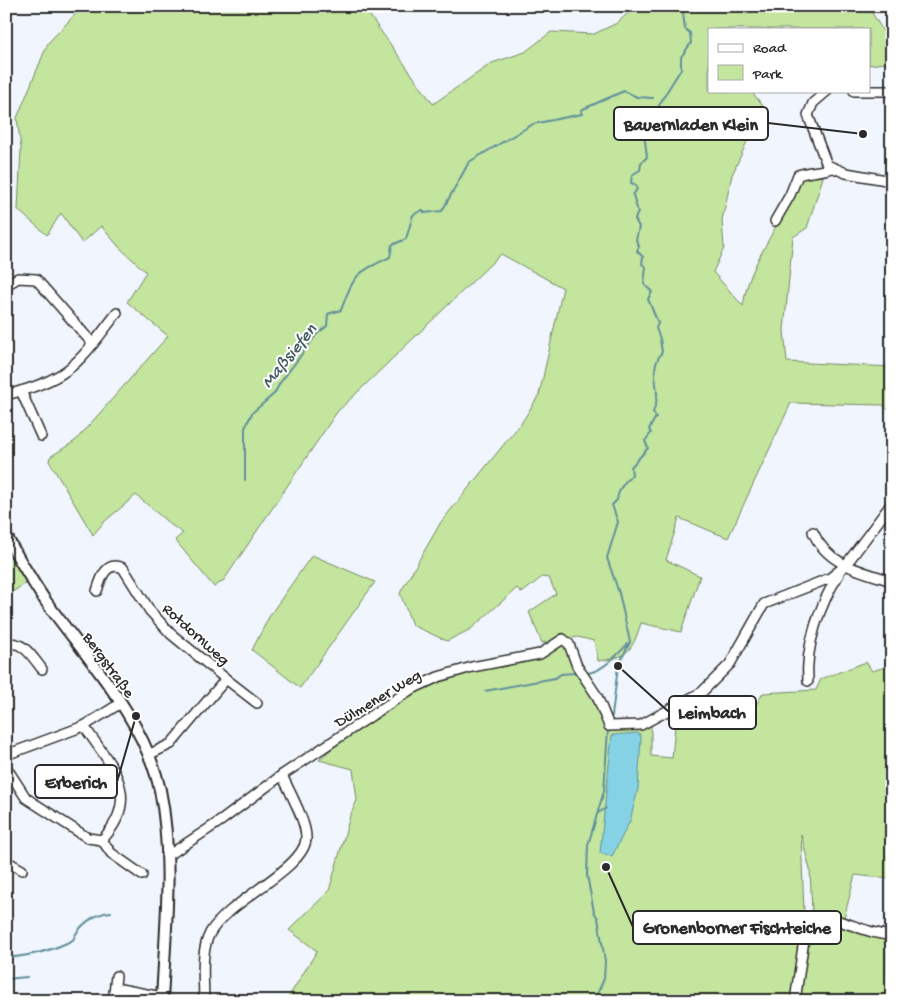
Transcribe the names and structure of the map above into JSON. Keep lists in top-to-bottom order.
{
  "streets": {
    "street": ["Rotdornweg", "Bergstraße", "Dülmener Weg"]
  },
  "crossings": [
    ["Bergstraße", "Dülmener Weg"]
  ],
  "water": ["Maßsiefen"],
  "places": [
    "Bauernladen Klein",
    "Leimbach",
    "Erberich",
    "Gronenborner Fischteiche"
  ],
  "legend": ["Road", "Park"]
}
